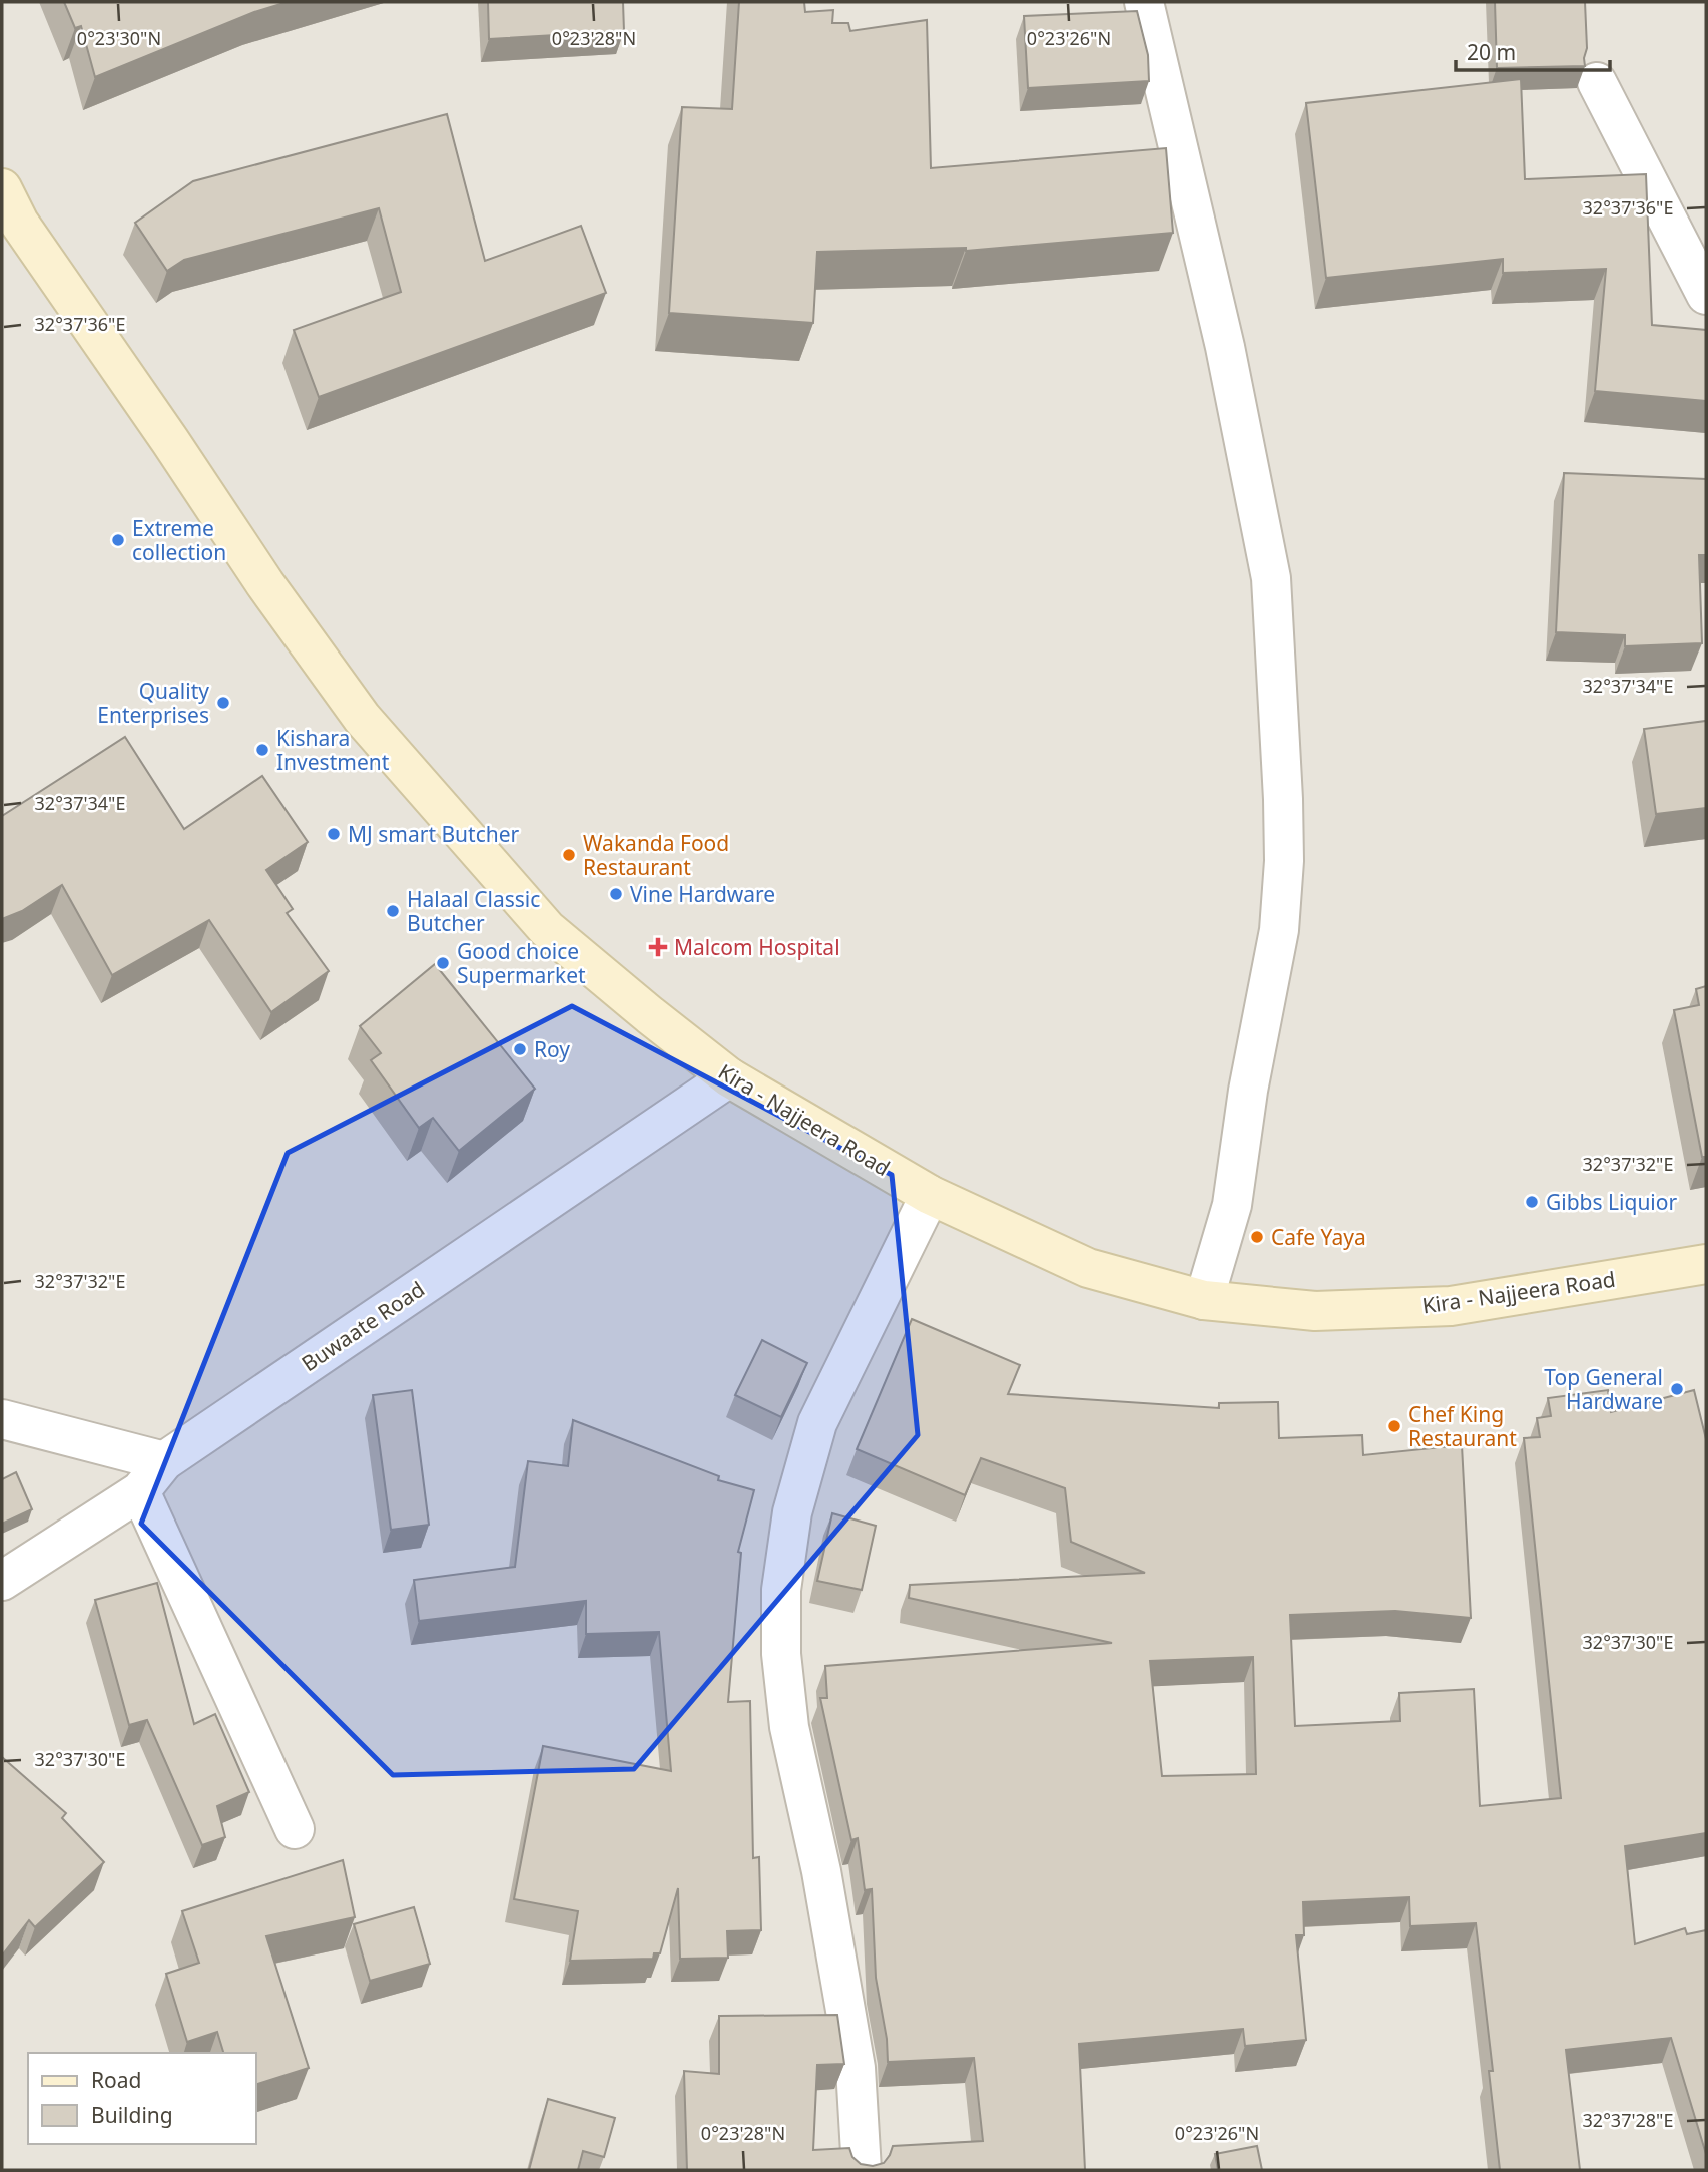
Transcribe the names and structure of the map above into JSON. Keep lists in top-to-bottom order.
{
  "streets": {
    "main road": ["Kira - Najjeera Road"],
    "street": ["Buwaate Road"]
  },
  "crossings": [
    ["Kira - Najjeera Road", "Buwaate Road"]
  ],
  "places": {
    "other": [
      "Extreme collection",
      "Quality Enterprises",
      "Kishara Investment",
      "MJ smart Butcher",
      "Wakanda Food Restaurant",
      "Vine Hardware",
      "Halaal Classic Butcher",
      "Good choice Supermarket",
      "Roy",
      "Gibbs Liquior",
      "Cafe Yaya",
      "Top General Hardware",
      "Chef King Restaurant"
    ],
    "health": ["Malcom Hospital"]
  },
  "legend": ["Road", "Building"],
  "scale_bar": "20 m",
  "coordinates": [
    "0°23'30\"N",
    "0°23'28\"N",
    "0°23'26\"N",
    "32°37'36\"E",
    "32°37'34\"E",
    "32°37'32\"E",
    "32°37'30\"E",
    "32°37'28\"E"
  ]
}
